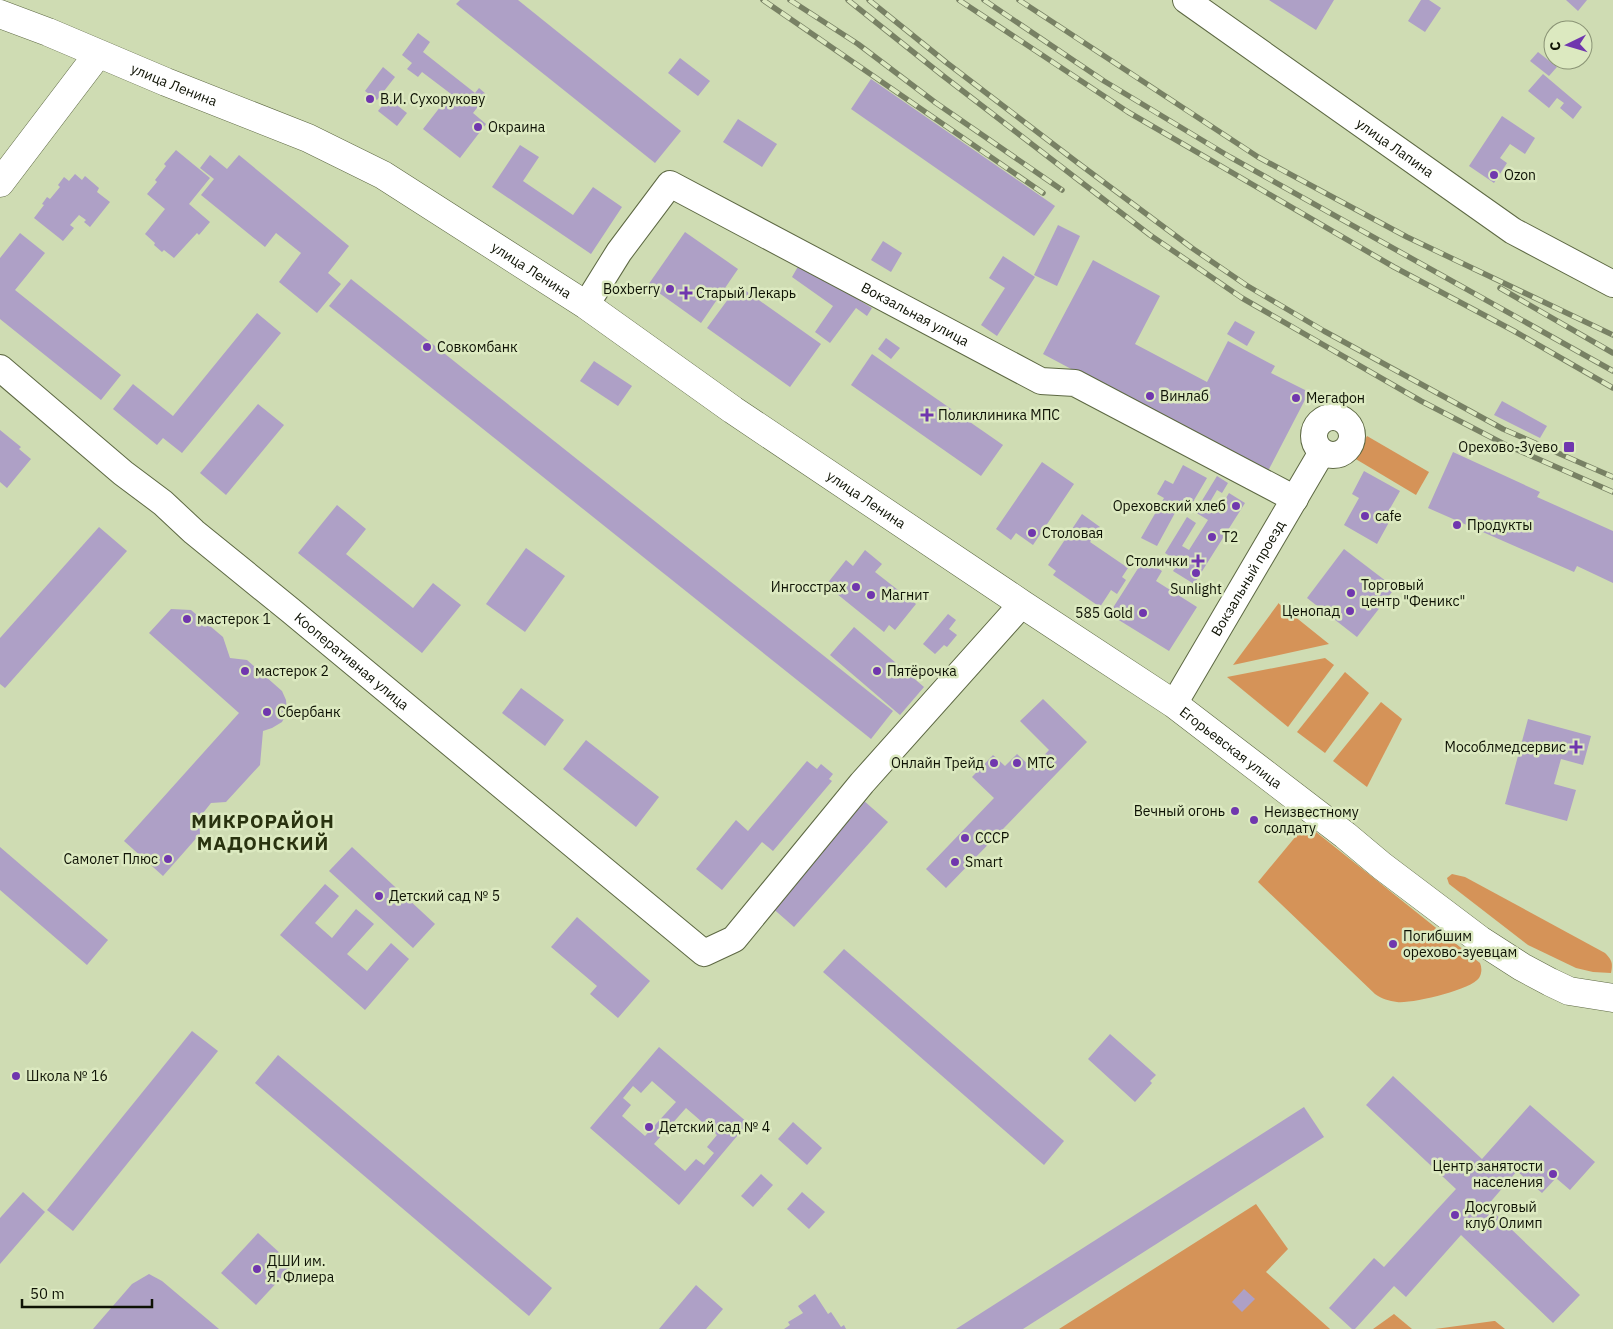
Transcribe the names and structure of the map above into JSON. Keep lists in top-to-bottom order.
{
  "streets": {
    "main road": ["улица Ленина", "Егорьевская улица"],
    "street": [
      "улица Лапина",
      "Вокзальная улица",
      "Вокзальный проезд",
      "Кооперативная улица"
    ]
  },
  "crossings": [
    ["улица Ленина", "Вокзальная улица"],
    ["улица Ленина", "Кооперативная улица"],
    ["улица Ленина", "Егорьевская улица"],
    ["Вокзальная улица", "Вокзальный проезд"],
    ["Вокзальный проезд", "Егорьевская улица"],
    ["Кооперативная улица", "Егорьевская улица"]
  ],
  "districts": ["МИКРОРАЙОН МАДОНСКИЙ"],
  "places": {
    "other": [
      "В.И. Сухорукову",
      "Окраина",
      "Ozon",
      "Boxberry",
      "Совкомбанк",
      "Винлаб",
      "Мегафон",
      "Ореховский хлеб",
      "cafe",
      "Продукты",
      "Столовая",
      "T2",
      "Sunlight",
      "Ингосстрах",
      "Торговый центр \"Феникс\"",
      "Магнит",
      "Ценопад",
      "585 Gold",
      "мастерок 1",
      "мастерок 2",
      "Пятёрочка",
      "Сбербанк",
      "Онлайн Трейд",
      "МТС",
      "Вечный огонь",
      "Неизвестному солдату",
      "СССР",
      "Самолет Плюс",
      "Smart",
      "Детский сад № 5",
      "Погибшим орехово-зуевцам",
      "Школа № 16",
      "Детский сад № 4",
      "Центр занятости населения",
      "Досуговый клуб Олимп",
      "ДШИ им. Я. Флиера"
    ],
    "health": [
      "Старый Лекарь",
      "Поликлиника МПС",
      "Столички",
      "Мособлмедсервис"
    ],
    "transit": ["Орехово-Зуево"]
  },
  "scale_bar": "50 m",
  "north": "left"
}
